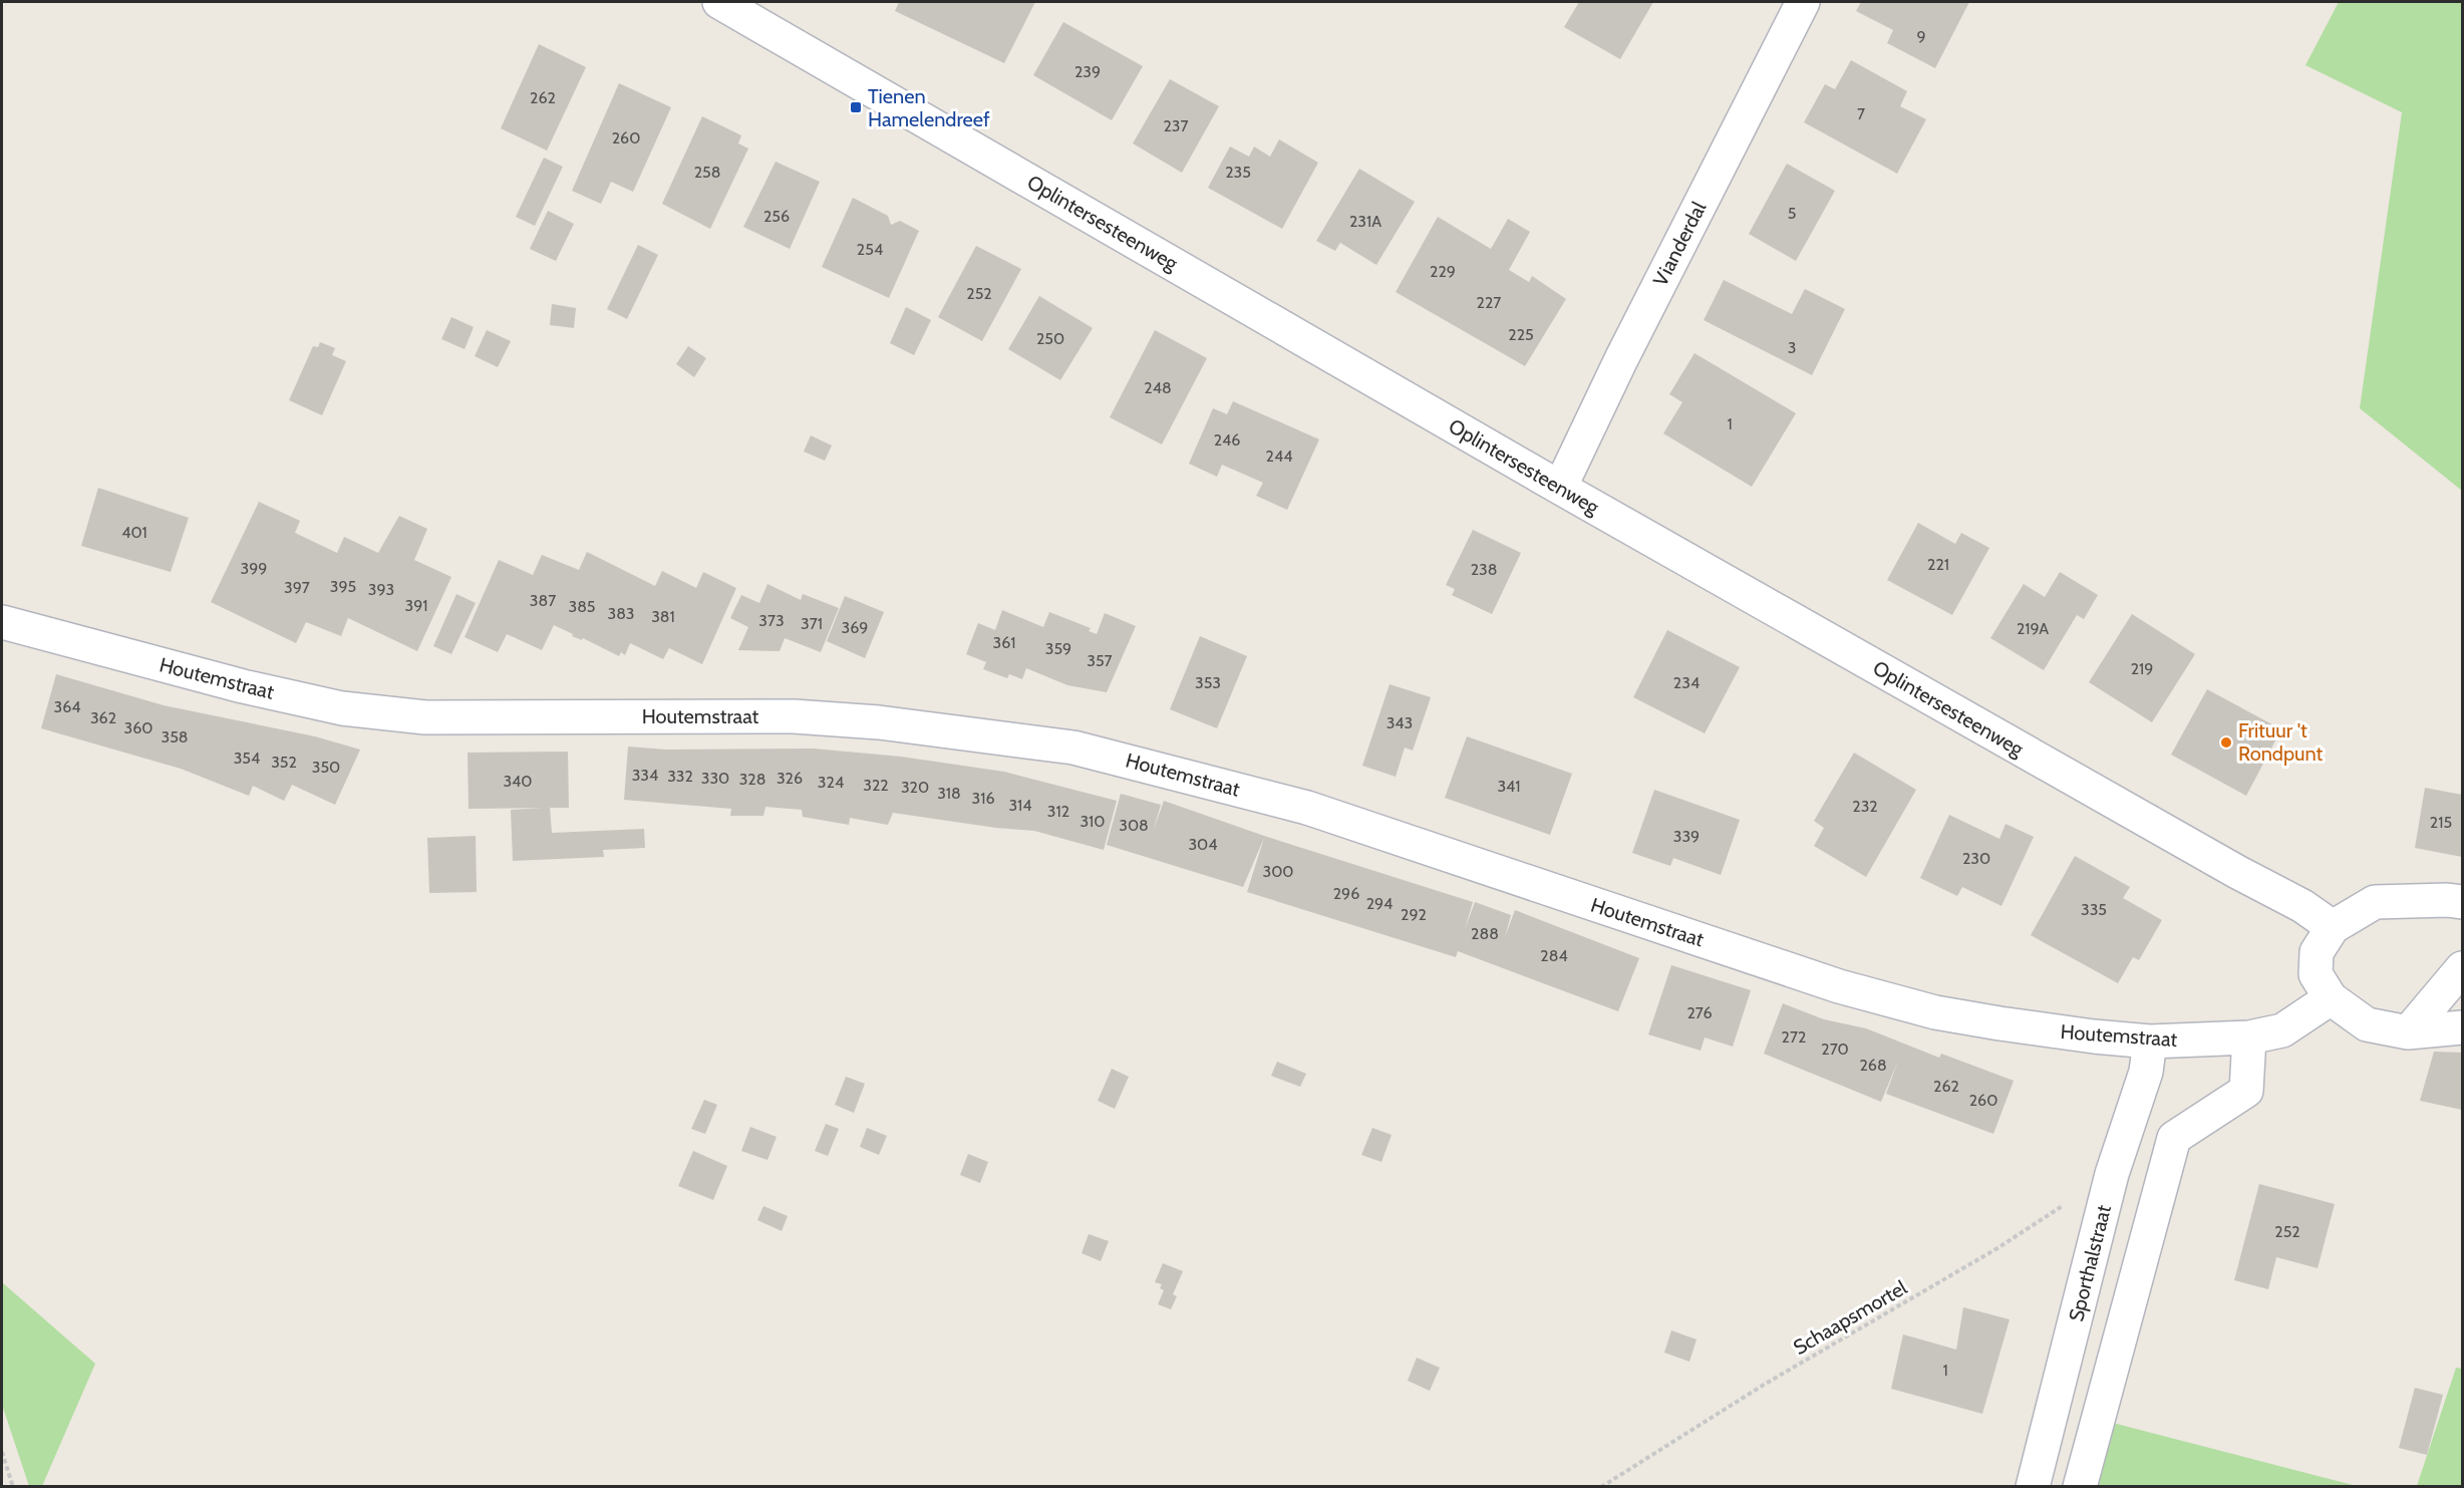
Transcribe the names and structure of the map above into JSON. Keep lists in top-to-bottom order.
{
  "streets": {
    "street": [
      "Oplintersesteenweg",
      "Vianderdal",
      "Houtemstraat",
      "Sporthalstraat"
    ],
    "path": ["Schaapsmortel"]
  },
  "crossings": [
    ["Oplintersesteenweg", "Vianderdal"],
    ["Houtemstraat", "Sporthalstraat"],
    ["Sporthalstraat", "Schaapsmortel"]
  ],
  "places": {
    "transit": ["Tienen Hamelendreef"],
    "other": ["Frituur 't Rondpunt"]
  },
  "house_numbers": [
    "9",
    "239",
    "262",
    "7",
    "237",
    "260",
    "258",
    "235",
    "5",
    "256",
    "231A",
    "254",
    "229",
    "252",
    "227",
    "225",
    "250",
    "3",
    "248",
    "1",
    "246",
    "244",
    "401",
    "221",
    "399",
    "238",
    "395",
    "397",
    "393",
    "387",
    "391",
    "385",
    "383",
    "381",
    "373",
    "371",
    "369",
    "219A",
    "361",
    "359",
    "357",
    "219",
    "353",
    "234",
    "364",
    "362",
    "343",
    "360",
    "358",
    "354",
    "352",
    "350",
    "334",
    "332",
    "330",
    "326",
    "328",
    "340",
    "324",
    "322",
    "341",
    "320",
    "318",
    "316",
    "314",
    "232",
    "312",
    "310",
    "215",
    "308",
    "339",
    "304",
    "230",
    "300",
    "296",
    "294",
    "335",
    "292",
    "288",
    "284",
    "276",
    "272",
    "270",
    "268",
    "262",
    "260",
    "252",
    "1"
  ]
}
